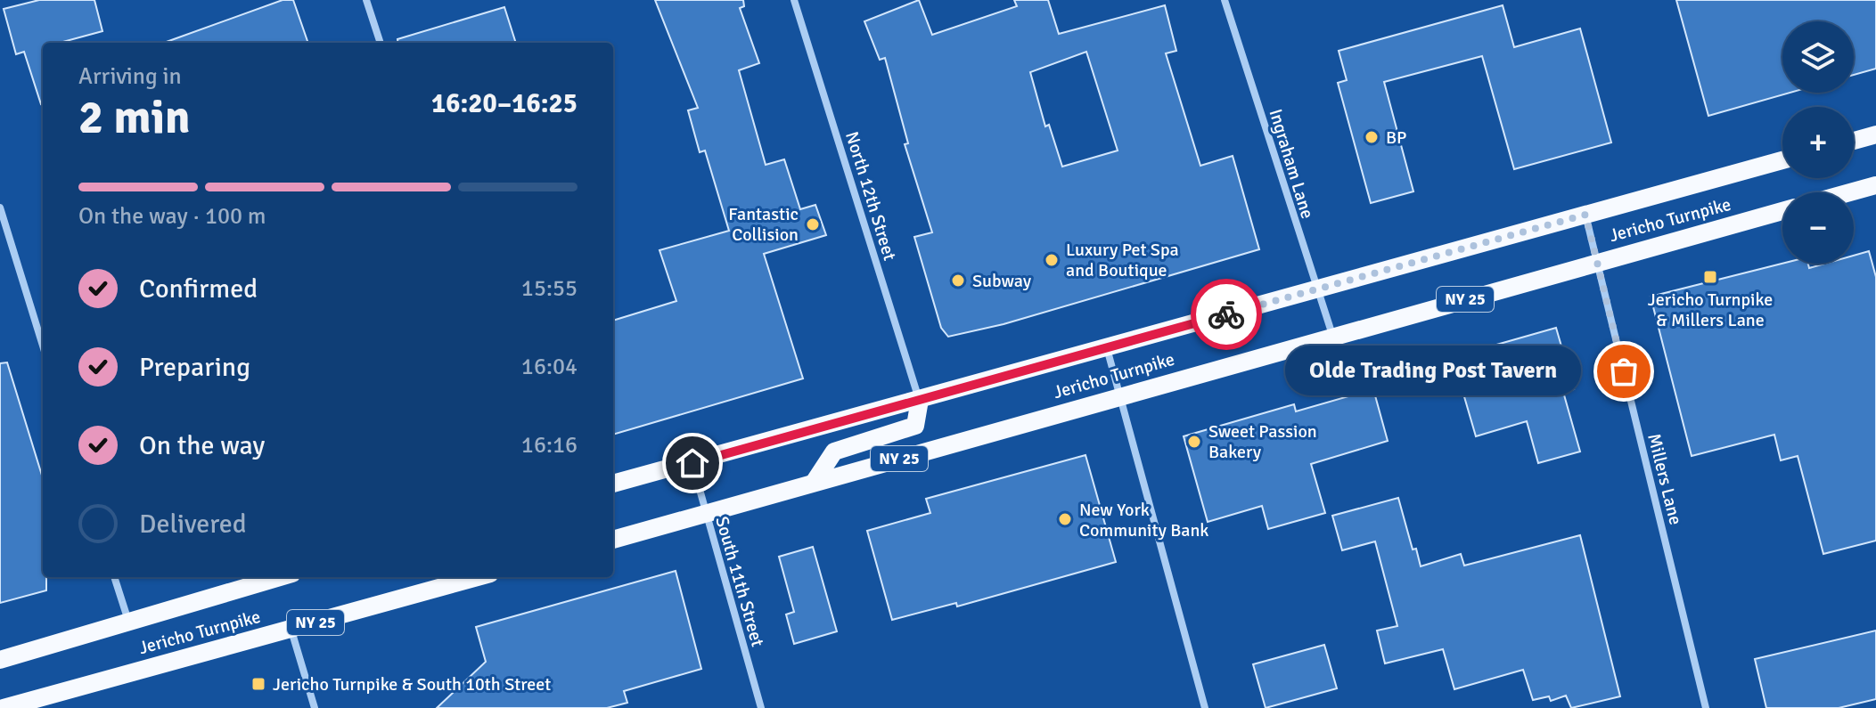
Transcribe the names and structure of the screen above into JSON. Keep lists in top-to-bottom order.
{
  "streets": {
    "main road": ["Jericho Turnpike", "NY 25"],
    "street": [
      "Ingraham Lane",
      "North 12th Street",
      "Millers Lane",
      "South 11th Street"
    ]
  },
  "crossings": [
    ["Ingraham Lane", "Jericho Turnpike"],
    ["North 12th Street", "Jericho Turnpike"],
    ["Jericho Turnpike", "Millers Lane"],
    ["Jericho Turnpike", "South 11th Street"]
  ],
  "places": {
    "other": [
      "BP",
      "Fantastic Collision",
      "Luxury Pet Spa and Boutique",
      "Subway",
      "Olde Trading Post Tavern",
      "Sweet Passion Bakery",
      "New York Community Bank"
    ],
    "transit": ["Jericho Turnpike & Millers Lane", "Jericho Turnpike & South 10th Street"]
  },
  "page": {
    "map_buttons": ["+", "−"],
    "heading": ["2 min", "Arriving in", "16:20–16:25"],
    "bar": "On the way · 100 m",
    "list": [
      ["Confirmed", "15:55"],
      ["Preparing", "16:04"],
      ["On the way", "16:16"],
      "Delivered"
    ],
    "bubble": "Olde Trading Post Tavern"
  }
}
